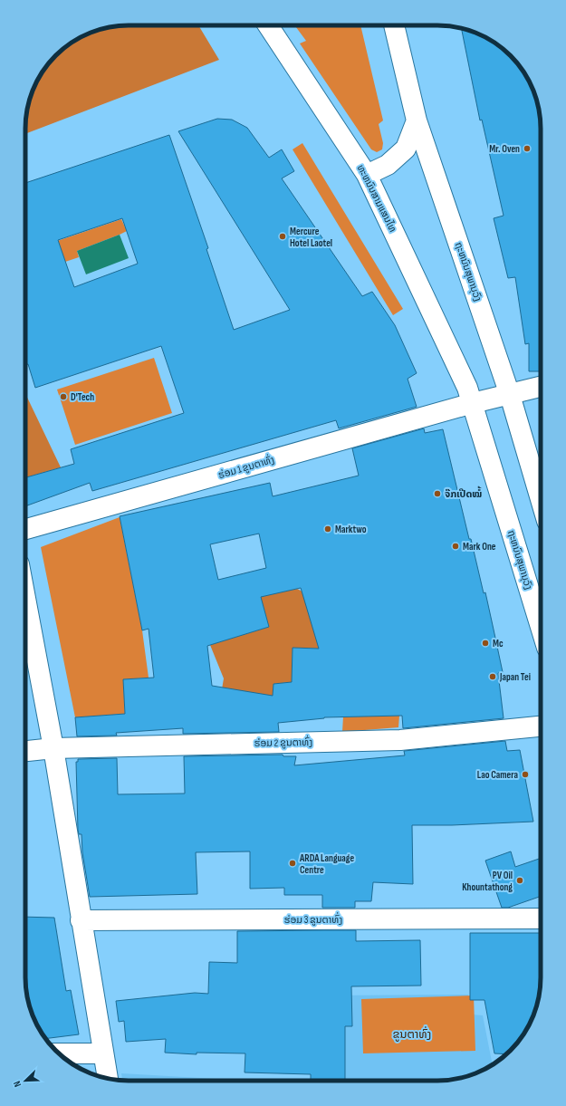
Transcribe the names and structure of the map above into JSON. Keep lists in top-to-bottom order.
{
  "streets": {
    "main road": [
      "ທະຫນົນສາມແສນໄທ",
      "ຖະຫນົນສຸພານຸວົງ",
      "ຮ່ອມ 1 ຂູນຕາທົ່ງ",
      "ຮ່ອມ 2 ຂູນຕາທົ່ງ",
      "ຮ່ອມ 3 ຂູນຕາທົ່ງ"
    ]
  },
  "crossings": [
    ["ທະຫນົນສາມແສນໄທ", "ຖະຫນົນສຸພານຸວົງ"],
    ["ທະຫນົນສາມແສນໄທ", "ຮ່ອມ 1 ຂູນຕາທົ່ງ"],
    ["ຖະຫນົນສຸພານຸວົງ", "ຮ່ອມ 1 ຂູນຕາທົ່ງ"]
  ],
  "districts": ["ຂູນຕາທົ່ງ"],
  "places": [
    "Mr. Oven",
    "Mercure Hotel Laotel",
    "D'Tech",
    "ຈ໊ກເປີດໝ້ໍ",
    "Marktwo",
    "Mark One",
    "Mc",
    "Japan Tei",
    "Lao Camera",
    "ARDA Language Centre",
    "PV Oil Khountathong"
  ],
  "north": "bottom left"
}
